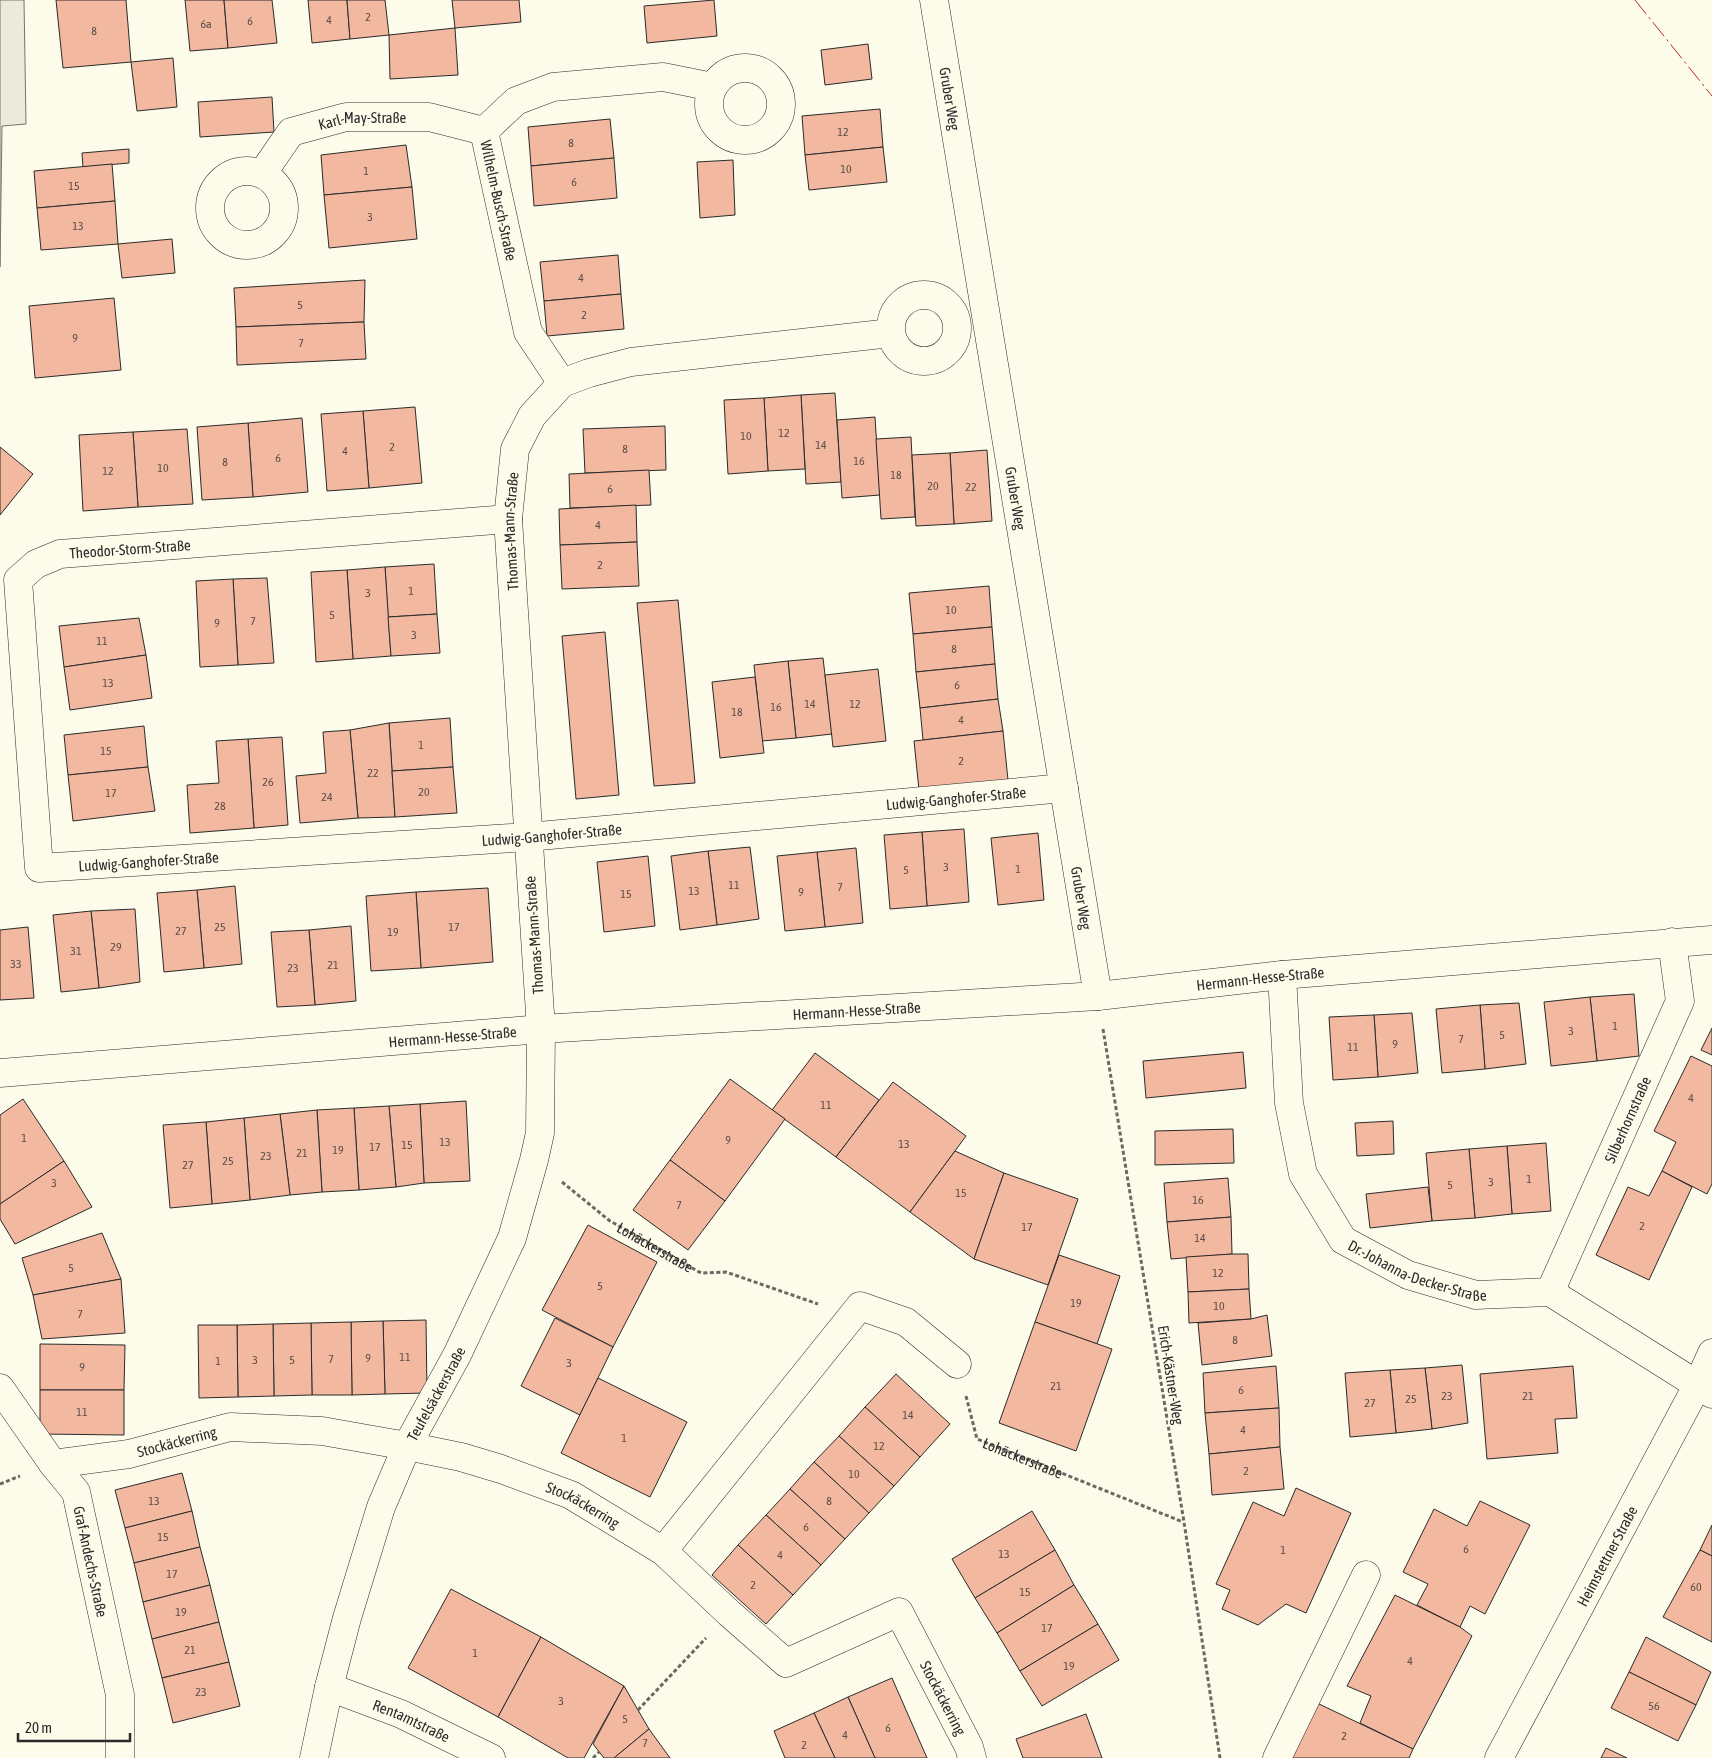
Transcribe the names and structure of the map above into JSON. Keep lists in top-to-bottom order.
{
  "streets": {
    "street": [
      "Gruber Weg",
      "Karl-May-Straße",
      "Wilhelm-Busch-Straße",
      "Thomas-Mann-Straße",
      "Theodor-Storm-Straße",
      "Ludwig-Ganghofer-Straße",
      "Hermann-Hesse-Straße",
      "Silberhornstraße",
      "Dr.-Johanna-Decker-Straße",
      "Teufelsäckerstraße",
      "Stockäckerring",
      "Heimstettner Straße",
      "Graf-Andechs-Straße",
      "Rentamtstraße"
    ],
    "path": ["Lohäckerstraße", "Erich-Kästner-Weg"]
  },
  "crossings": [
    ["Gruber Weg", "Ludwig-Ganghofer-Straße"],
    ["Gruber Weg", "Hermann-Hesse-Straße"],
    ["Gruber Weg", "Erich-Kästner-Weg"],
    ["Karl-May-Straße", "Wilhelm-Busch-Straße"],
    ["Wilhelm-Busch-Straße", "Thomas-Mann-Straße"],
    ["Thomas-Mann-Straße", "Theodor-Storm-Straße"],
    ["Thomas-Mann-Straße", "Ludwig-Ganghofer-Straße"],
    ["Thomas-Mann-Straße", "Hermann-Hesse-Straße"],
    ["Thomas-Mann-Straße", "Teufelsäckerstraße"],
    ["Theodor-Storm-Straße", "Ludwig-Ganghofer-Straße"],
    ["Hermann-Hesse-Straße", "Silberhornstraße"],
    ["Hermann-Hesse-Straße", "Dr.-Johanna-Decker-Straße"],
    ["Hermann-Hesse-Straße", "Erich-Kästner-Weg"],
    ["Hermann-Hesse-Straße", "Teufelsäckerstraße"],
    ["Silberhornstraße", "Dr.-Johanna-Decker-Straße"],
    ["Lohäckerstraße", "Erich-Kästner-Weg"],
    ["Lohäckerstraße", "Teufelsäckerstraße"],
    ["Teufelsäckerstraße", "Stockäckerring"],
    ["Teufelsäckerstraße", "Rentamtstraße"],
    ["Stockäckerring", "Graf-Andechs-Straße"]
  ],
  "house_numbers": [
    "2",
    "4",
    "6",
    "6a",
    "8",
    "12",
    "8",
    "10",
    "1",
    "6",
    "15",
    "3",
    "13",
    "4",
    "5",
    "2",
    "9",
    "7",
    "12",
    "10",
    "14",
    "2",
    "8",
    "4",
    "6",
    "16",
    "8",
    "10",
    "12",
    "18",
    "20",
    "22",
    "6",
    "4",
    "2",
    "1",
    "3",
    "10",
    "5",
    "7",
    "9",
    "3",
    "11",
    "8",
    "13",
    "6",
    "14",
    "12",
    "16",
    "18",
    "4",
    "1",
    "15",
    "2",
    "22",
    "26",
    "20",
    "17",
    "24",
    "28",
    "3",
    "1",
    "5",
    "11",
    "7",
    "13",
    "9",
    "15",
    "25",
    "17",
    "27",
    "19",
    "29",
    "31",
    "33",
    "21",
    "23",
    "1",
    "3",
    "5",
    "7",
    "9",
    "11",
    "4",
    "11",
    "1",
    "9",
    "13",
    "13",
    "15",
    "17",
    "19",
    "21",
    "23",
    "25",
    "27",
    "1",
    "3",
    "3",
    "5",
    "15",
    "16",
    "7",
    "2",
    "17",
    "14",
    "5",
    "12",
    "5",
    "19",
    "10",
    "7",
    "8",
    "11",
    "9",
    "7",
    "3",
    "5",
    "1",
    "3",
    "9",
    "21",
    "6",
    "23",
    "21",
    "25",
    "27",
    "11",
    "14",
    "4",
    "1",
    "12",
    "2",
    "10",
    "13",
    "8",
    "6",
    "15",
    "6",
    "1",
    "13",
    "4",
    "17",
    "2",
    "60",
    "15",
    "19",
    "17",
    "21",
    "1",
    "4",
    "19",
    "23",
    "3",
    "56",
    "5",
    "6",
    "4",
    "2",
    "7",
    "2"
  ],
  "scale_bar": "20 m"
}
